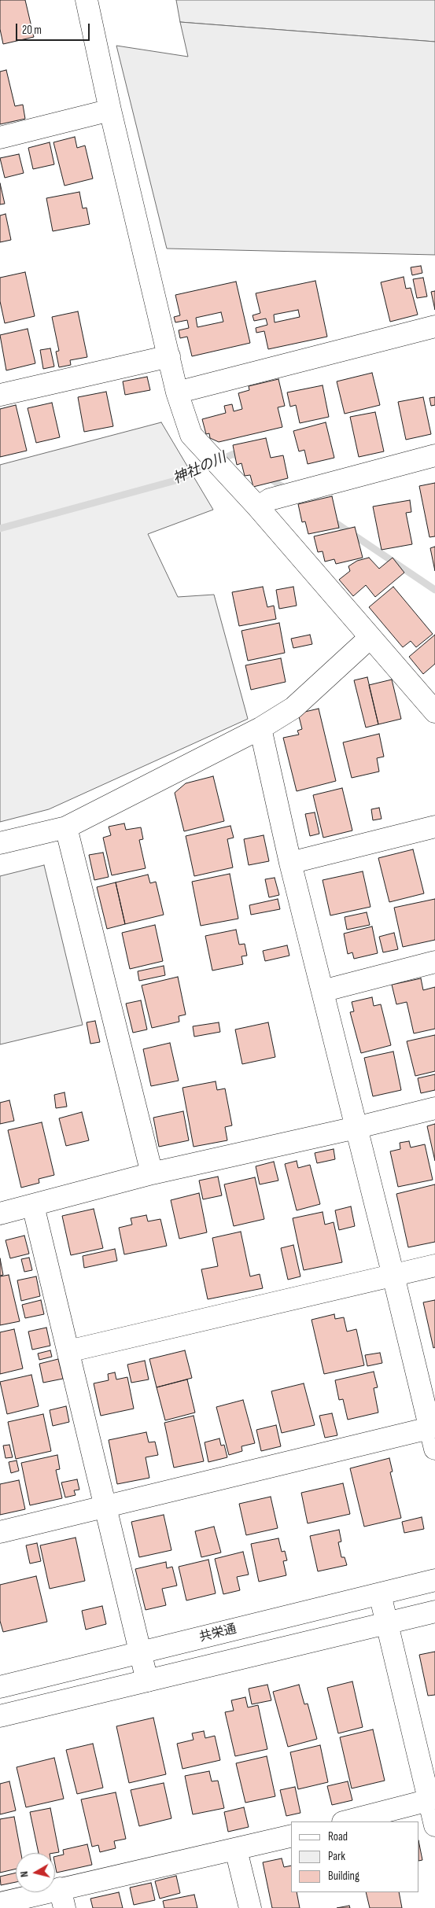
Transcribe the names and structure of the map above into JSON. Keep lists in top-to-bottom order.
{
  "streets": {
    "street": ["共栄通"]
  },
  "water": ["神社の川"],
  "legend": ["Road", "Park", "Building"],
  "scale_bar": "20 m",
  "north": "left"
}
